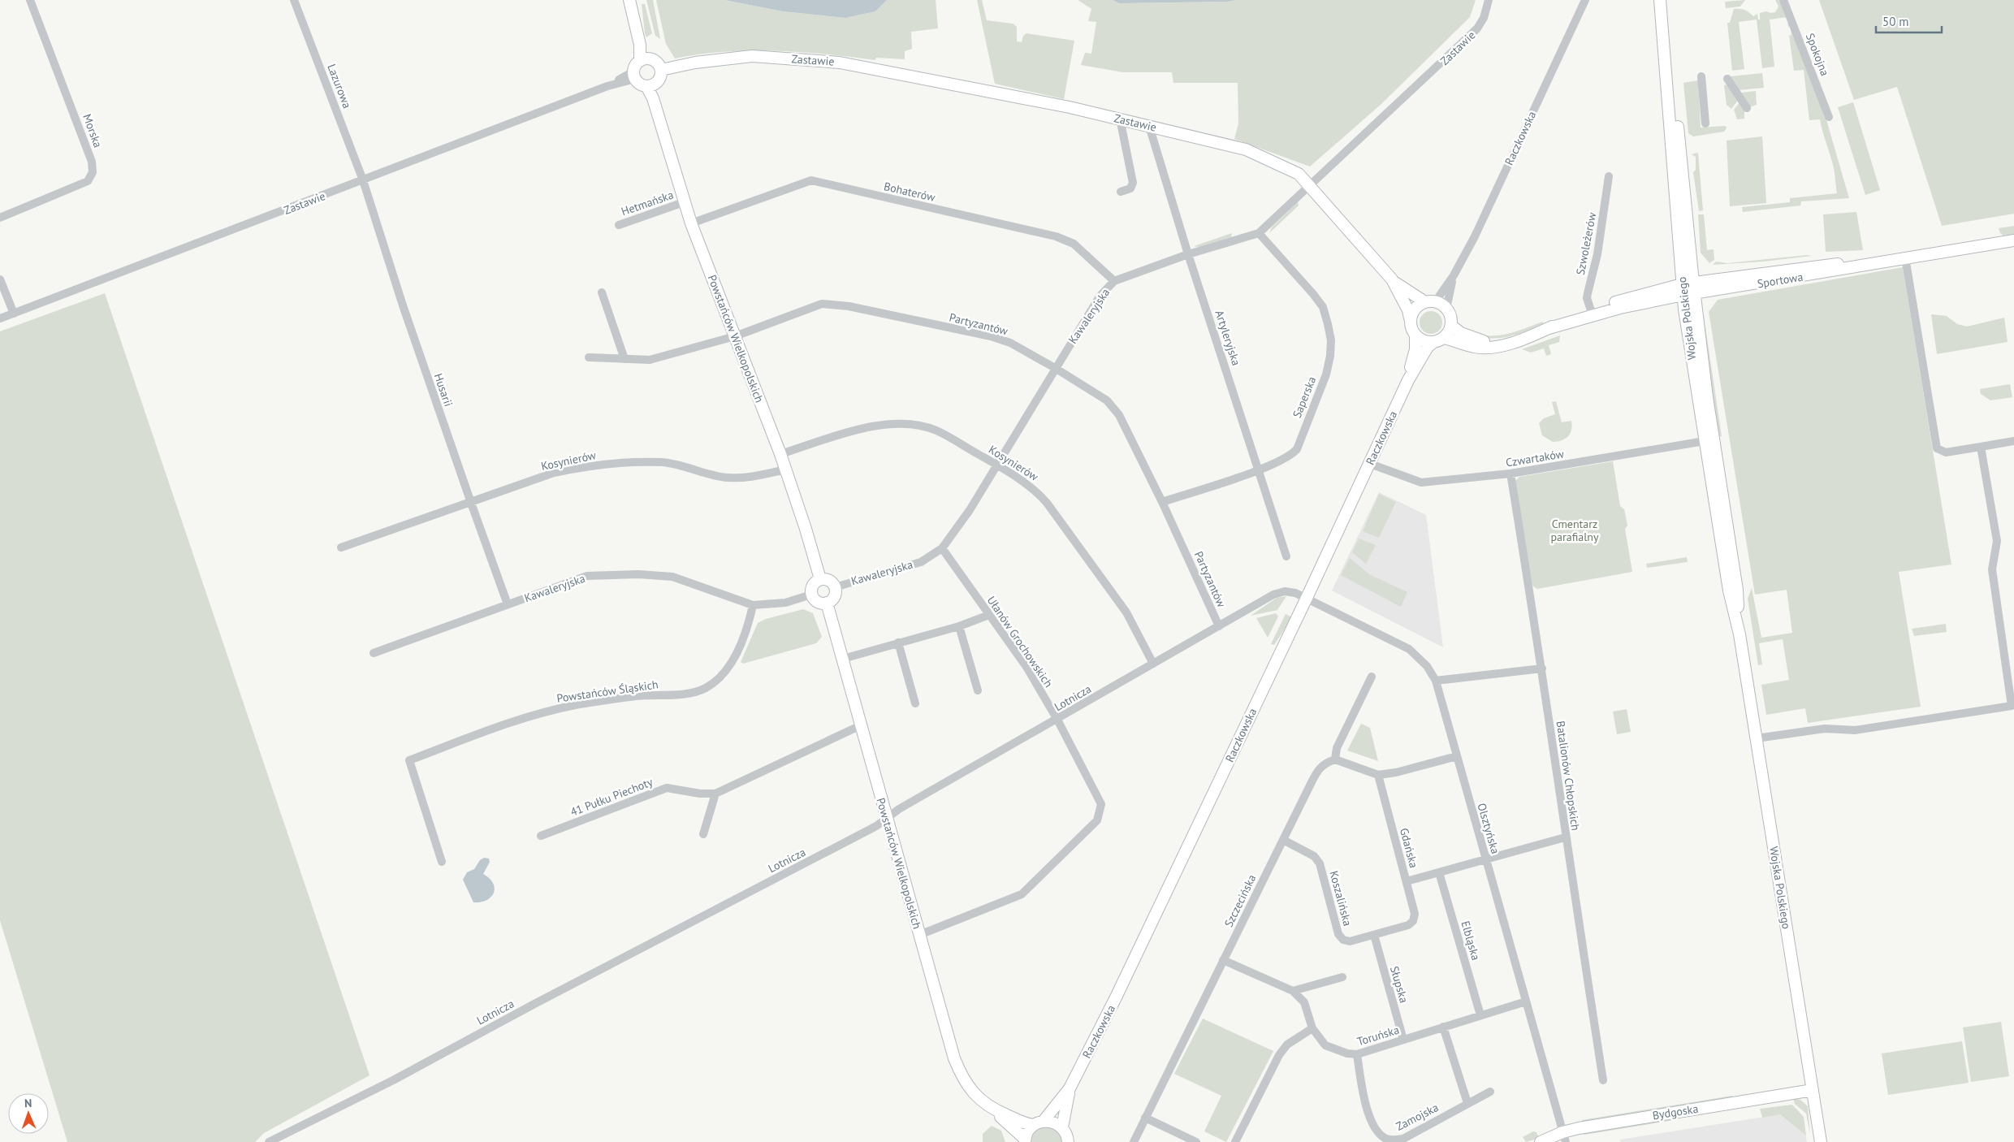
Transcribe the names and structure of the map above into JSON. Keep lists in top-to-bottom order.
{
  "streets": {
    "street": [
      "Zastawie",
      "Spokojna",
      "Lazurowa",
      "Morska",
      "Raczkowska",
      "Bohaterów",
      "Hetmańska",
      "Szwoleżerów",
      "Sportowa",
      "Kawaleryjska",
      "Wojska Polskiego",
      "Partyzantów",
      "Artyleryjska",
      "Powstańców Wielkopolskich",
      "Husarii",
      "Saperska",
      "Czwartaków",
      "Kosynierów",
      "Ułanów Grochowskich",
      "Powstańców Śląskich",
      "Lotnicza",
      "Batalionów Chłopskich",
      "41 Pułku Piechoty",
      "Olsztyńska",
      "Gdańska",
      "Koszalińska",
      "Szczecińska",
      "Elbląska",
      "Słupska",
      "Toruńska",
      "Bydgoska",
      "Zamojska"
    ]
  },
  "crossings": [
    ["Zastawie", "Lazurowa"],
    ["Zastawie", "Kawaleryjska"],
    ["Zastawie", "Artyleryjska"],
    ["Zastawie", "Powstańców Wielkopolskich"],
    ["Zastawie", "Husarii"],
    ["Lazurowa", "Husarii"],
    ["Raczkowska", "Sportowa"],
    ["Raczkowska", "Powstańców Wielkopolskich"],
    ["Raczkowska", "Czwartaków"],
    ["Raczkowska", "Lotnicza"],
    ["Raczkowska", "Olsztyńska"],
    ["Bohaterów", "Kawaleryjska"],
    ["Bohaterów", "Powstańców Wielkopolskich"],
    ["Hetmańska", "Powstańców Wielkopolskich"],
    ["Szwoleżerów", "Sportowa"],
    ["Sportowa", "Wojska Polskiego"],
    ["Kawaleryjska", "Partyzantów"],
    ["Kawaleryjska", "Artyleryjska"],
    ["Kawaleryjska", "Powstańców Wielkopolskich"],
    ["Kawaleryjska", "Husarii"],
    ["Kawaleryjska", "Saperska"],
    ["Kawaleryjska", "Kosynierów"],
    ["Kawaleryjska", "Ułanów Grochowskich"],
    ["Kawaleryjska", "Powstańców Śląskich"],
    ["Wojska Polskiego", "Czwartaków"],
    ["Wojska Polskiego", "Bydgoska"],
    ["Partyzantów", "Powstańców Wielkopolskich"],
    ["Partyzantów", "Saperska"],
    ["Partyzantów", "Lotnicza"],
    ["Artyleryjska", "Saperska"],
    ["Powstańców Wielkopolskich", "Kosynierów"],
    ["Powstańców Wielkopolskich", "Ułanów Grochowskich"],
    ["Powstańców Wielkopolskich", "Lotnicza"],
    ["Powstańców Wielkopolskich", "41 Pułku Piechoty"],
    ["Husarii", "Kosynierów"],
    ["Czwartaków", "Batalionów Chłopskich"],
    ["Kosynierów", "Lotnicza"],
    ["Ułanów Grochowskich", "Lotnicza"],
    ["Lotnicza", "Olsztyńska"],
    ["Olsztyńska", "Toruńska"],
    ["Olsztyńska", "Bydgoska"],
    ["Gdańska", "Koszalińska"],
    ["Koszalińska", "Szczecińska"],
    ["Koszalińska", "Słupska"],
    ["Szczecińska", "Toruńska"],
    ["Elbląska", "Toruńska"],
    ["Słupska", "Toruńska"],
    ["Toruńska", "Zamojska"]
  ],
  "parks": ["Cmentarz parafialny"],
  "scale_bar": "50 m",
  "north": "top"
}
